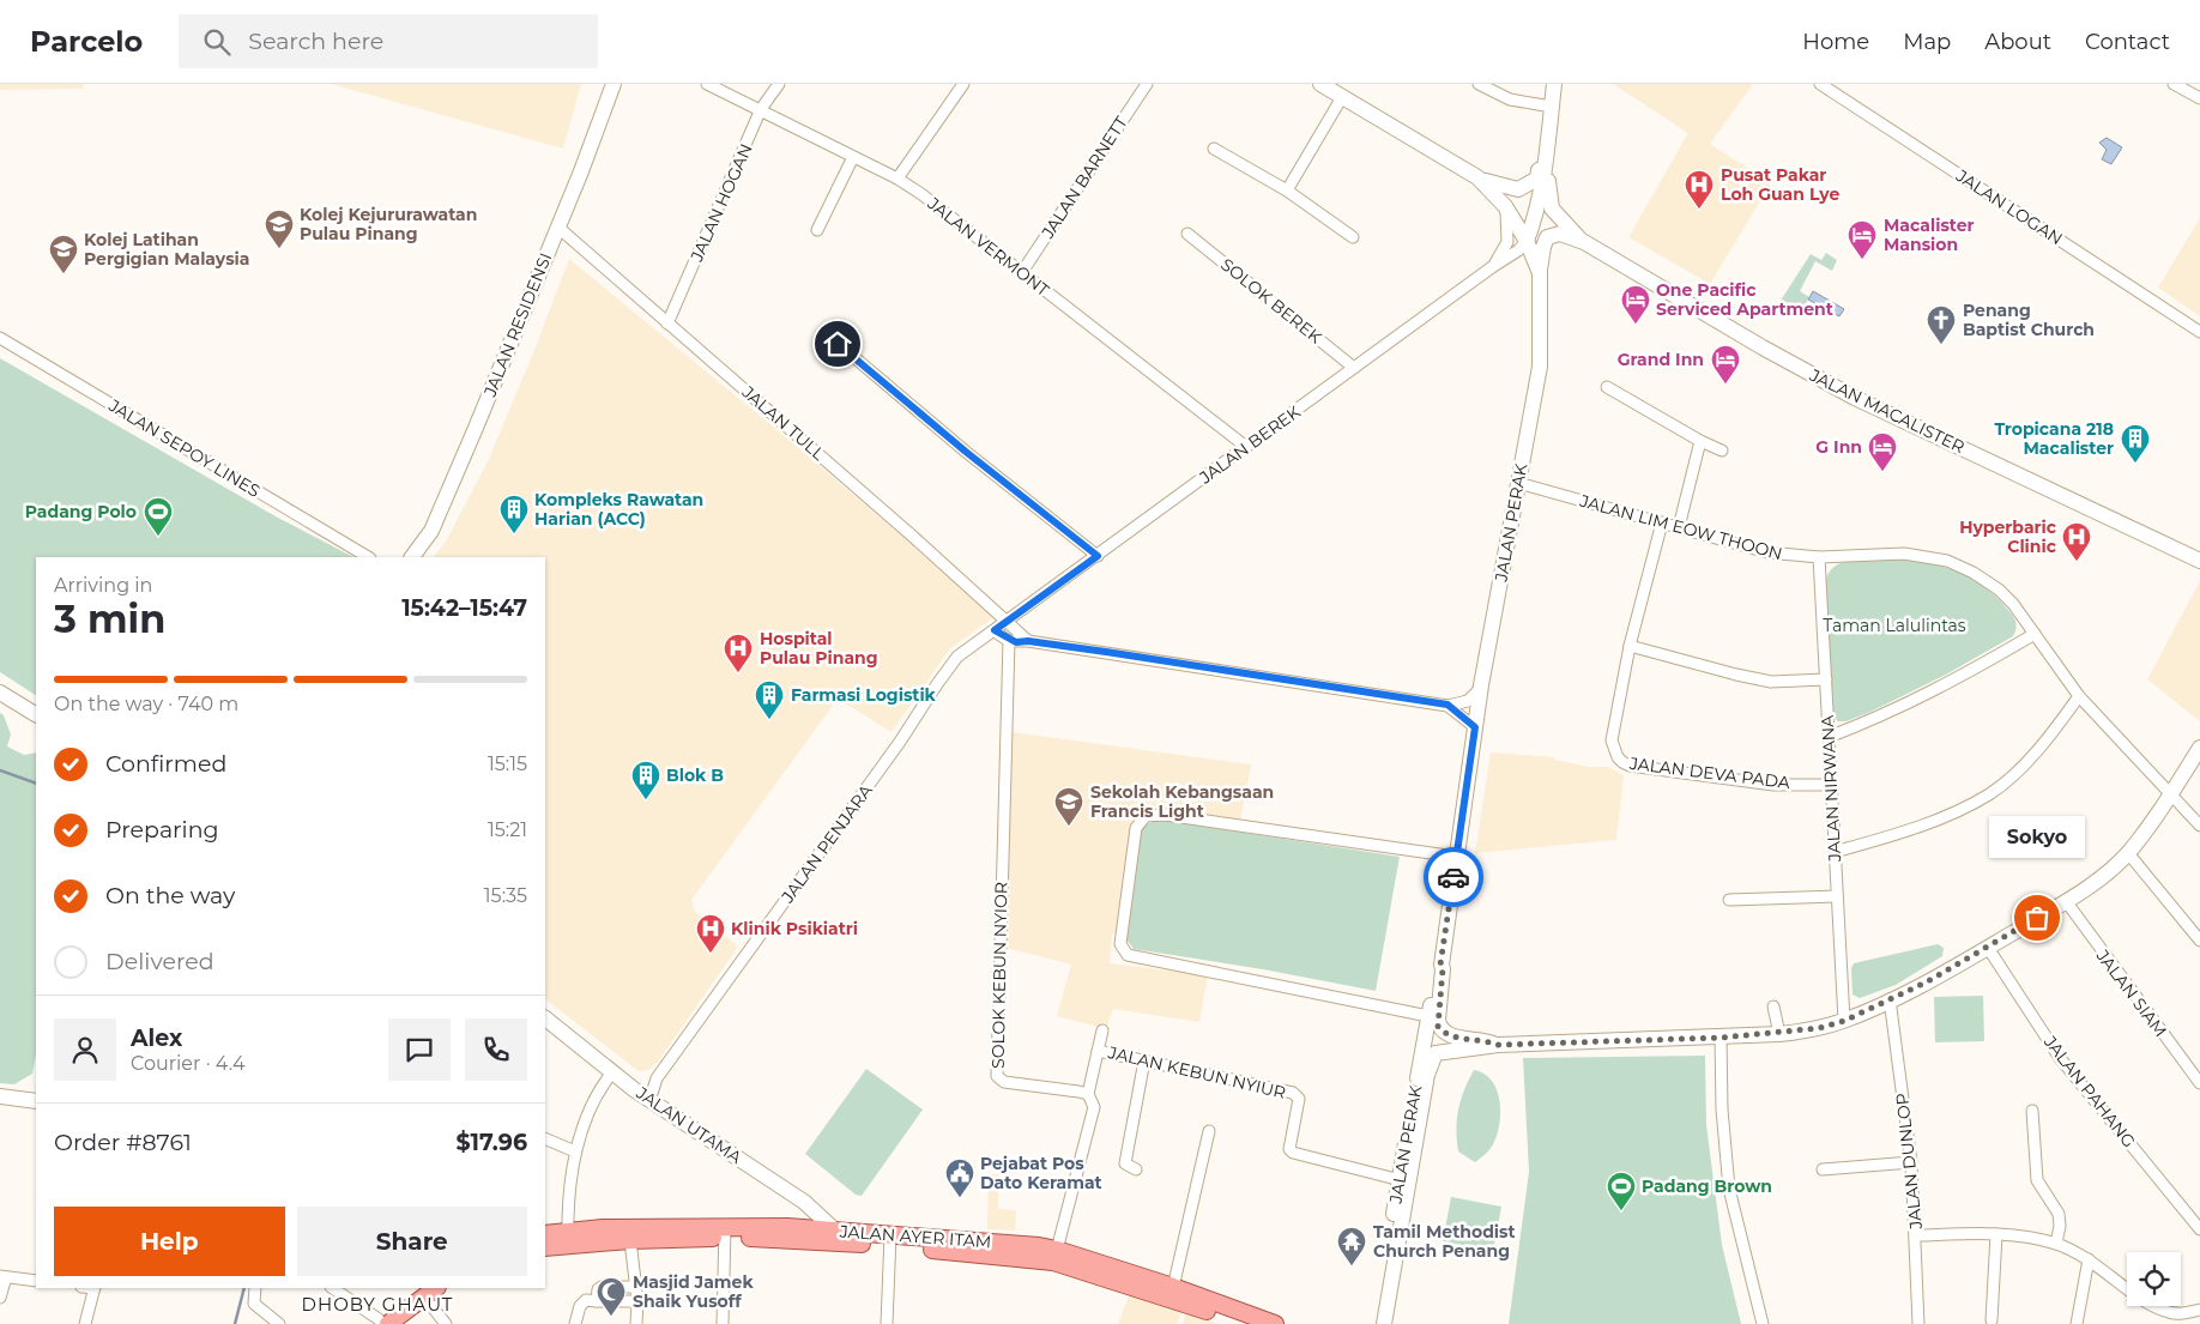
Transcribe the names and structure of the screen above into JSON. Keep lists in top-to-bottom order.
{
  "streets": {
    "main road": [
      "JALAN RESIDENSI",
      "JALAN MACALISTER",
      "JALAN PERAK",
      "JALAN UTAMA",
      "JALAN AYER ITAM"
    ],
    "street": [
      "JALAN BARNETT",
      "JALAN HOGAN",
      "JALAN LOGAN",
      "JALAN VERMONT",
      "SOLOK BEREK",
      "JALAN TULL",
      "JALAN BEREK",
      "JALAN SEPOY LINES",
      "JALAN LIM EOW THOON",
      "JALAN DEVA PADA",
      "JALAN NIRWANA",
      "JALAN PENJARA",
      "SOLOK KEBUN NYIOR",
      "JALAN SIAM",
      "JALAN KEBUN NYIUR",
      "JALAN PAHANG",
      "JALAN DUNLOP"
    ]
  },
  "crossings": [
    ["JALAN BARNETT", "JALAN VERMONT"],
    ["JALAN HOGAN", "JALAN VERMONT"],
    ["JALAN HOGAN", "JALAN TULL"],
    ["JALAN VERMONT", "JALAN BEREK"],
    ["SOLOK BEREK", "JALAN BEREK"],
    ["JALAN RESIDENSI", "JALAN TULL"],
    ["JALAN TULL", "JALAN BEREK"],
    ["JALAN TULL", "JALAN PENJARA"],
    ["JALAN BEREK", "JALAN PERAK"],
    ["JALAN BEREK", "JALAN PENJARA"],
    ["JALAN PERAK", "JALAN LIM EOW THOON"],
    ["JALAN PERAK", "JALAN KEBUN NYIUR"],
    ["JALAN LIM EOW THOON", "JALAN DEVA PADA"],
    ["JALAN LIM EOW THOON", "JALAN NIRWANA"],
    ["JALAN DEVA PADA", "JALAN NIRWANA"],
    ["JALAN PENJARA", "JALAN UTAMA"],
    ["JALAN UTAMA", "JALAN AYER ITAM"]
  ],
  "districts": ["DHOBY GHAUT"],
  "parks": ["Taman Lalulintas"],
  "places": {
    "hospital": [
      "Pusat Pakar Loh Guan Lye",
      "Hyperbaric Clinic",
      "Hospital Pulau Pinang",
      "Klinik Psikiatri"
    ],
    "school or university": ["Kolej Kejururawatan Pulau Pinang", "Kolej Latihan Pergigian Malaysia", "Sekolah Kebangsaan Francis Light"],
    "hotel": [
      "Macalister Mansion",
      "One Pacific Serviced Apartment",
      "Grand Inn",
      "G Inn"
    ],
    "church": ["Penang Baptist Church"],
    "building": [
      "Tropicana 218 Macalister",
      "Kompleks Rawatan Harian (ACC)",
      "Farmasi Logistik",
      "Blok B"
    ],
    "sports": ["Padang Polo", "Padang Brown"],
    "other": ["Sokyo"],
    "public building": ["Pejabat Pos Dato Keramat"],
    "temple": ["Tamil Methodist Church Penang"],
    "mosque": ["Masjid Jamek Shaik Yusoff"]
  },
  "page": {
    "header": "Parcelo",
    "search": "Search here",
    "nav": [
      "Home",
      "Map",
      "About",
      "Contact"
    ],
    "heading": ["3 min", "Arriving in", "15:42–15:47"],
    "panel": [
      "Alex",
      "Courier · 4.4",
      "Order #8761",
      "$17.96"
    ],
    "bar": "On the way · 740 m",
    "list": [
      ["Confirmed", "15:15"],
      ["Preparing", "15:21"],
      ["On the way", "15:35"],
      "Delivered"
    ],
    "bubble": "Sokyo",
    "buttons": ["Help", "Share"]
  }
}
